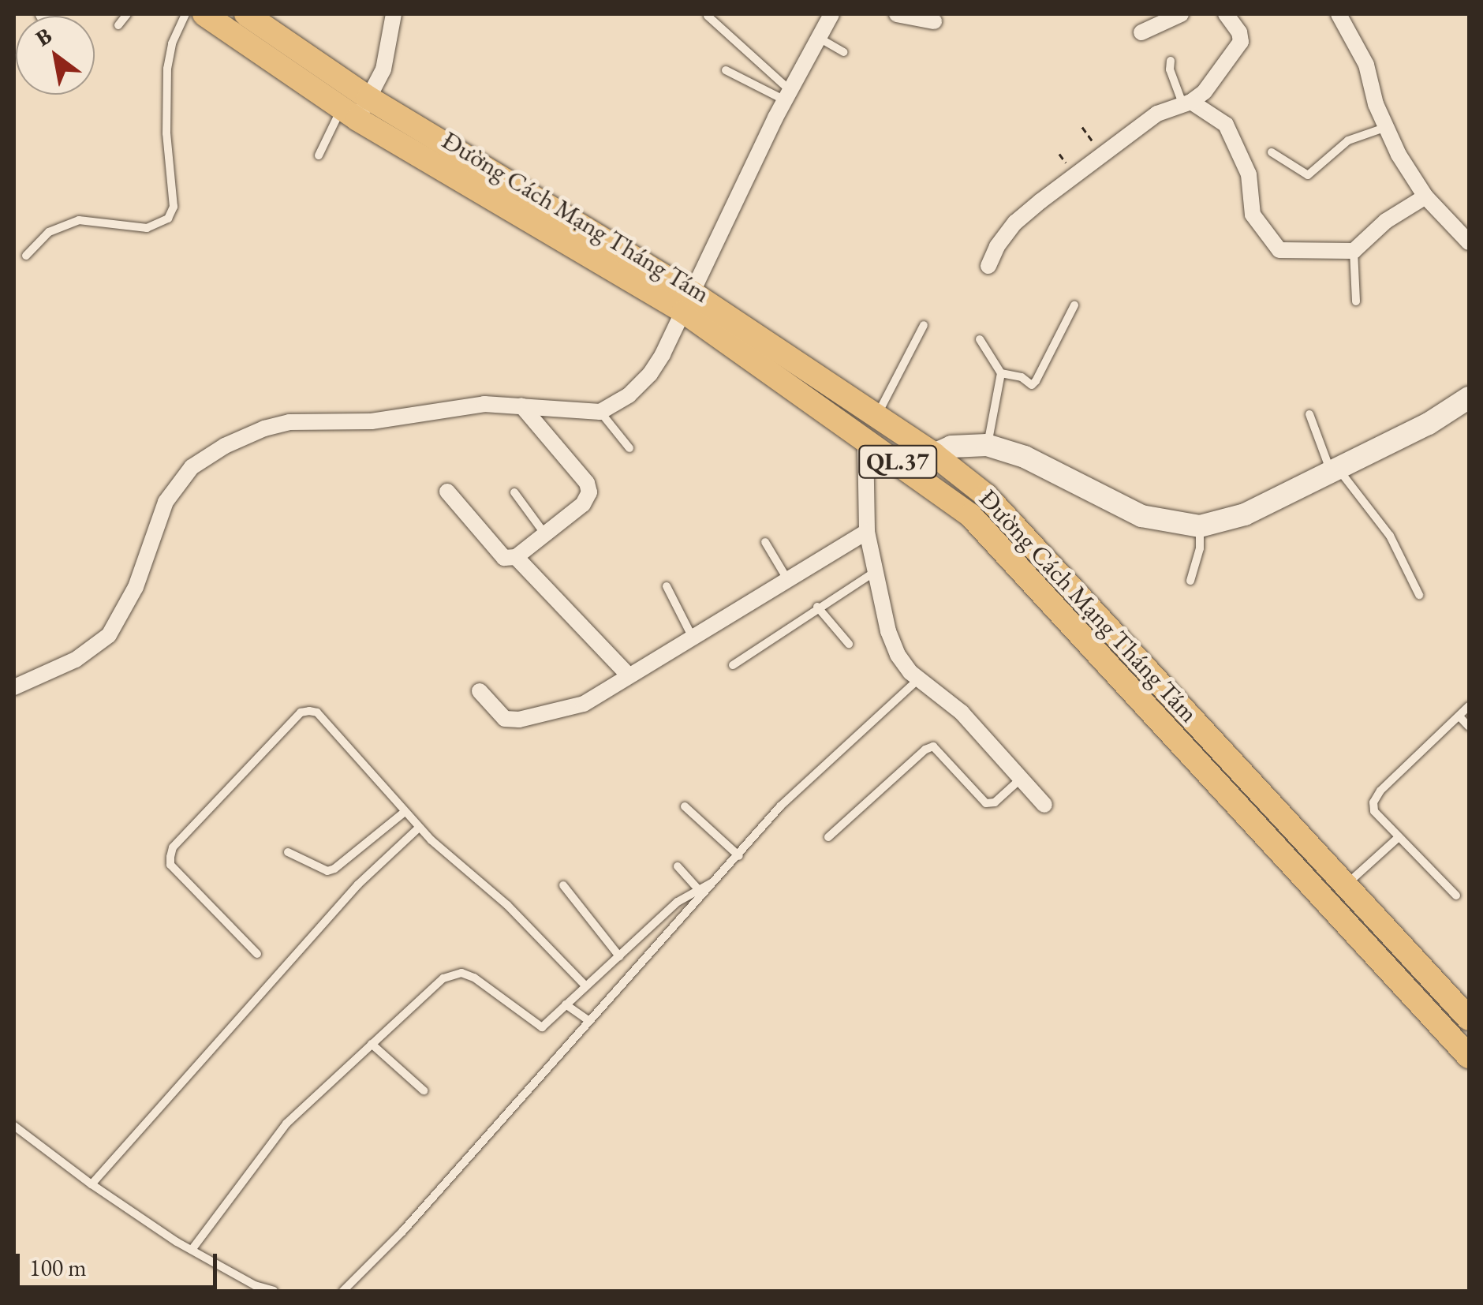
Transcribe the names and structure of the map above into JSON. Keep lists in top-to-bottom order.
{
  "streets": {
    "main road": ["Đường Cách Mạng Tháng Tám", "QL.37"]
  },
  "scale_bar": "100 m",
  "north": "top left"
}
